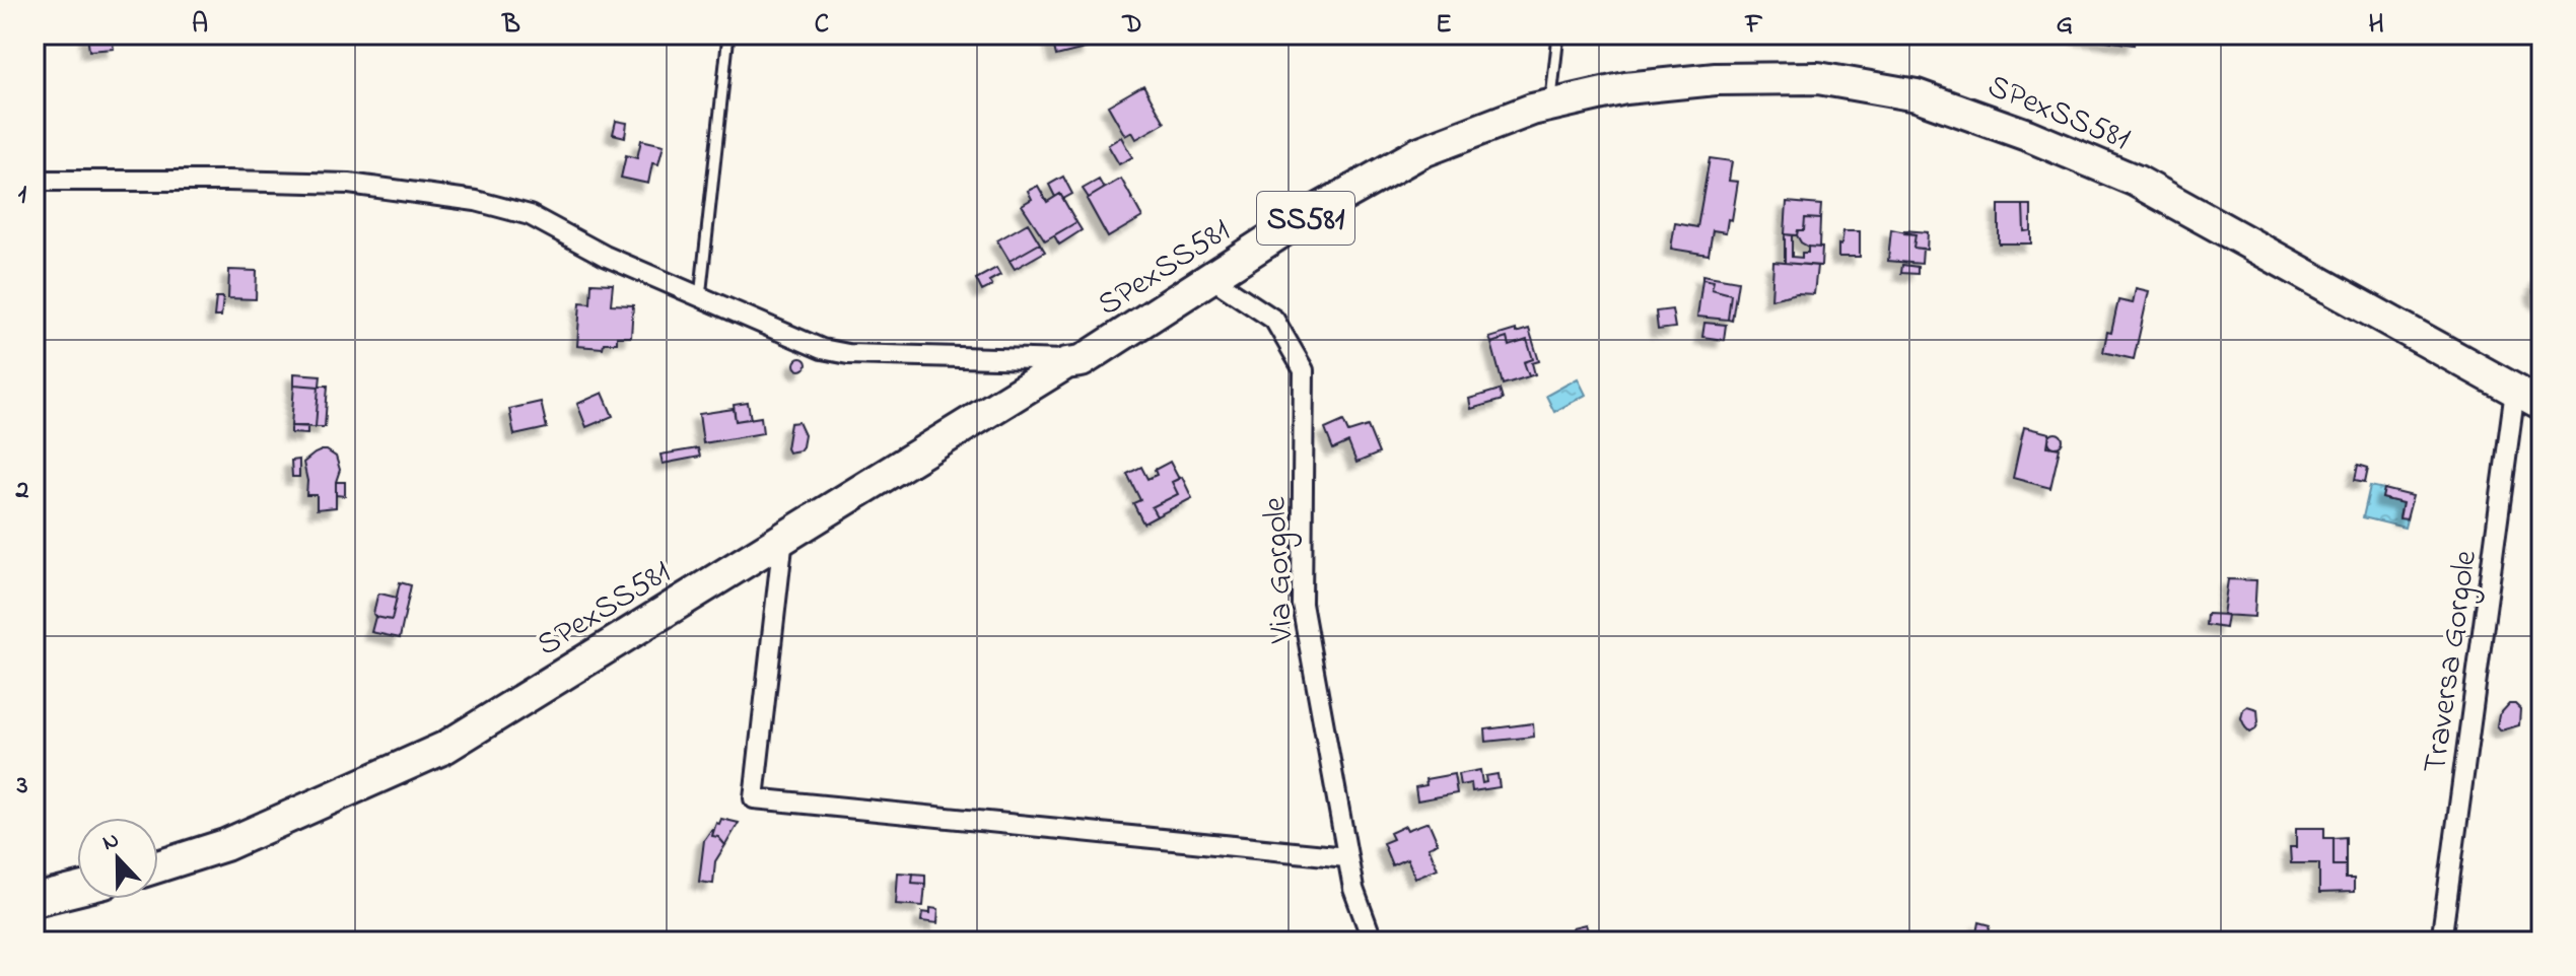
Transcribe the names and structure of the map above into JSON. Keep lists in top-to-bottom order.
{
  "streets": {
    "main road": ["SPexSS581", "SS581"],
    "street": ["Via Gorgole", "Traversa Gorgole"]
  },
  "crossings": [
    ["SPexSS581", "Via Gorgole"],
    ["SPexSS581", "Traversa Gorgole"]
  ],
  "north": "top",
  "grid": {
    "columns": [
      "A",
      "B",
      "C",
      "D",
      "E",
      "F",
      "G",
      "H"
    ],
    "rows": ["1", "2", "3"]
  }
}
